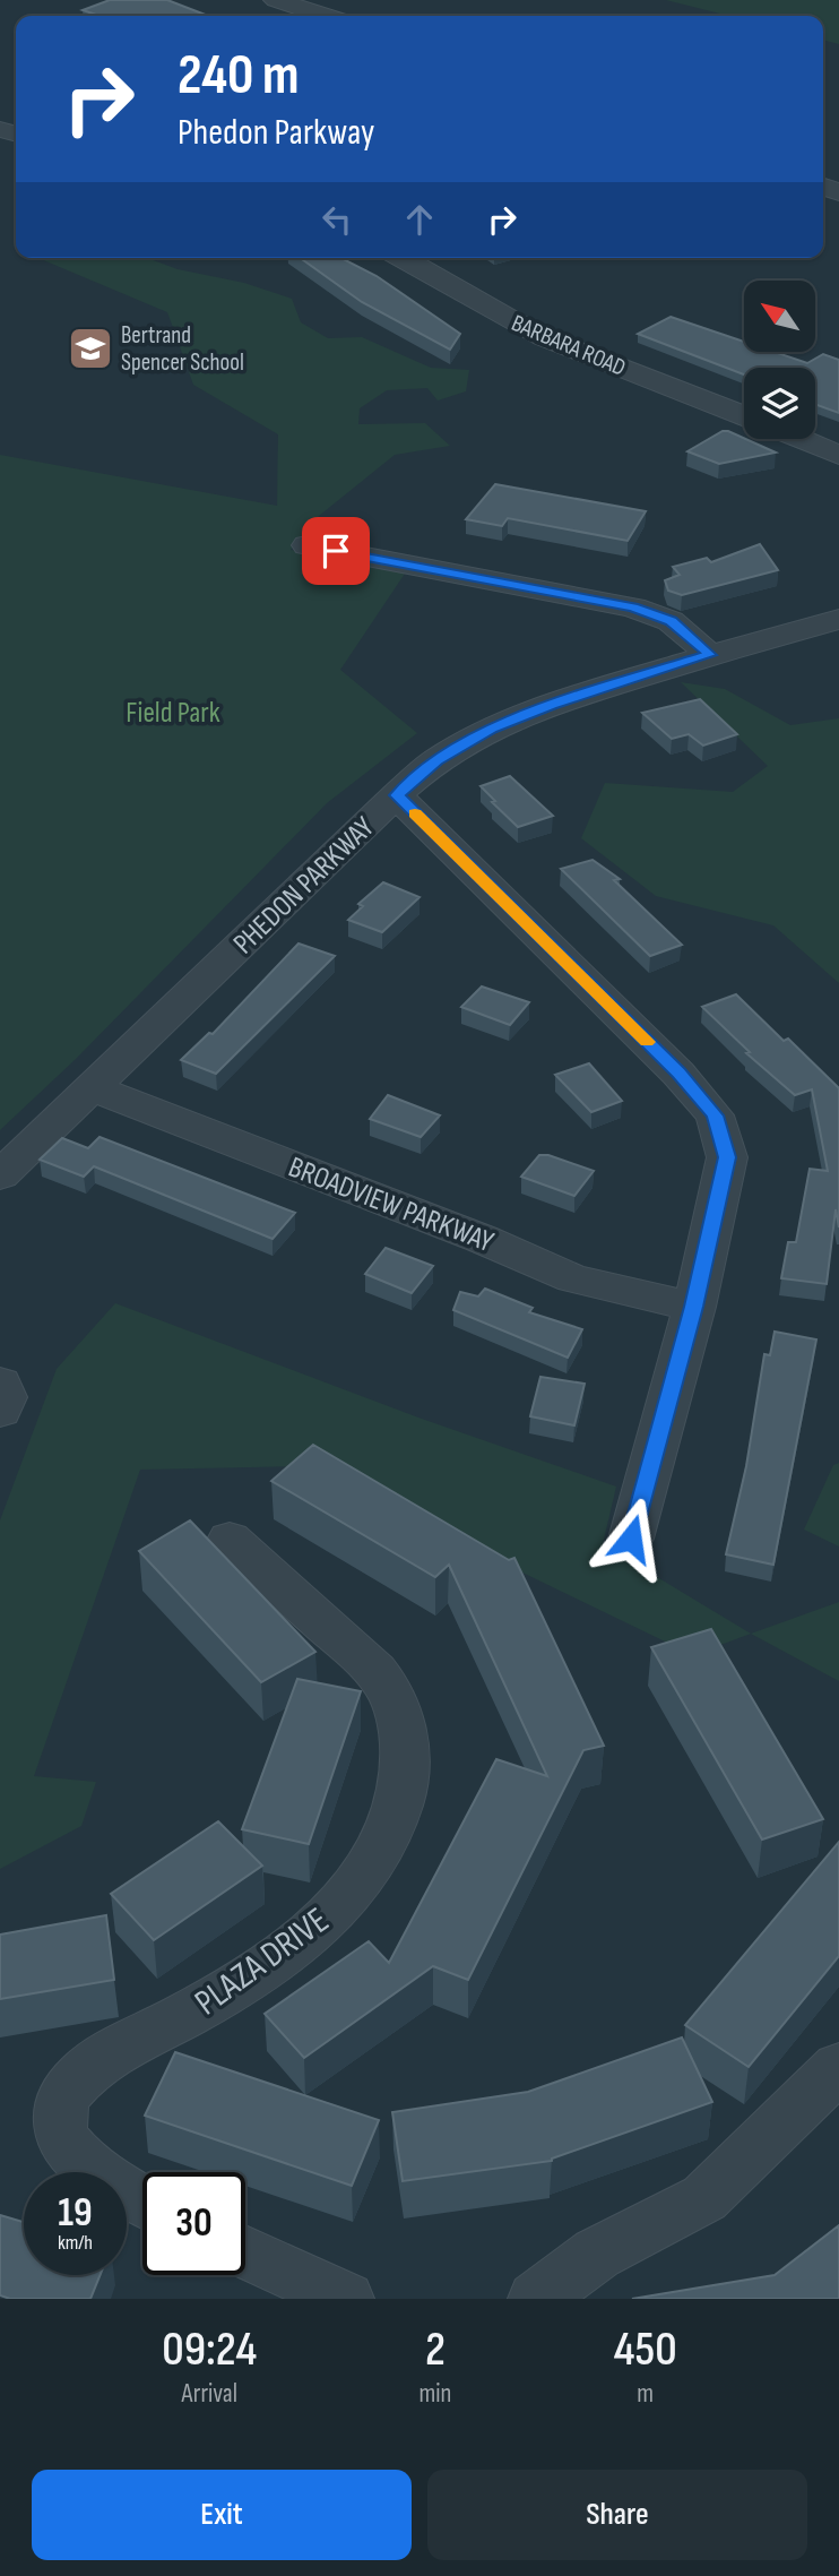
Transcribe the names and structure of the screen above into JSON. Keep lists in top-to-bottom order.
{
  "streets": {
    "street": [
      "BARBARA ROAD",
      "PHEDON PARKWAY",
      "BROADVIEW PARKWAY",
      "PLAZA DRIVE"
    ]
  },
  "crossings": [
    ["PHEDON PARKWAY", "BROADVIEW PARKWAY"]
  ],
  "parks": ["Field Park"],
  "places": {
    "school or university": ["Bertrand Spencer School"]
  },
  "north": "top left",
  "page": {
    "turn": ["240 m", "Phedon Parkway"],
    "speed": "19 km/h",
    "limit": "30",
    "eta": [
      "09:24",
      "Arrival",
      "2",
      "min",
      "450",
      "m"
    ],
    "buttons": ["Exit", "Share"]
  }
}
